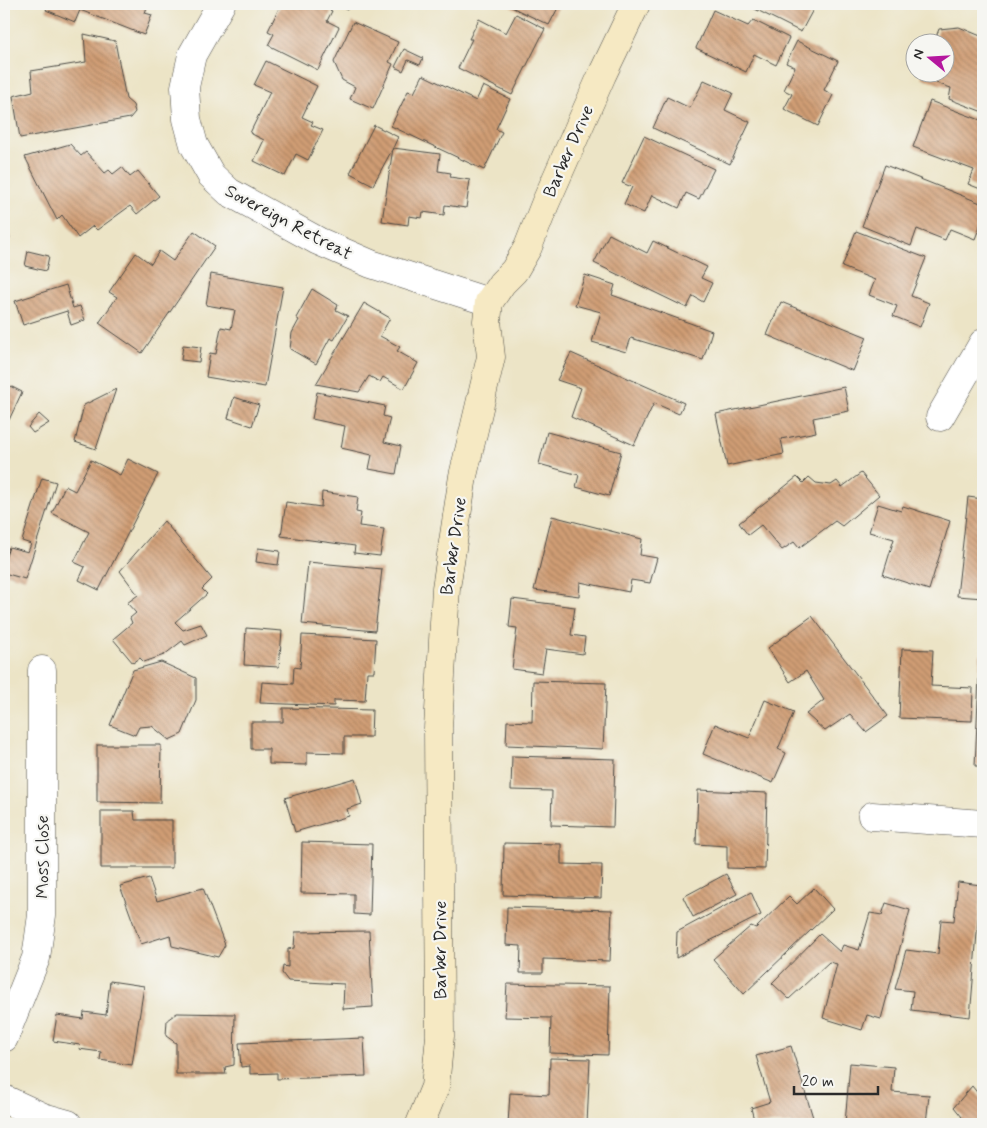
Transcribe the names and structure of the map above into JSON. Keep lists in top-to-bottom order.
{
  "streets": {
    "street": ["Barber Drive", "Sovereign Retreat", "Moss Close"]
  },
  "crossings": [
    ["Barber Drive", "Sovereign Retreat"]
  ],
  "scale_bar": "20 m",
  "north": "left"
}
